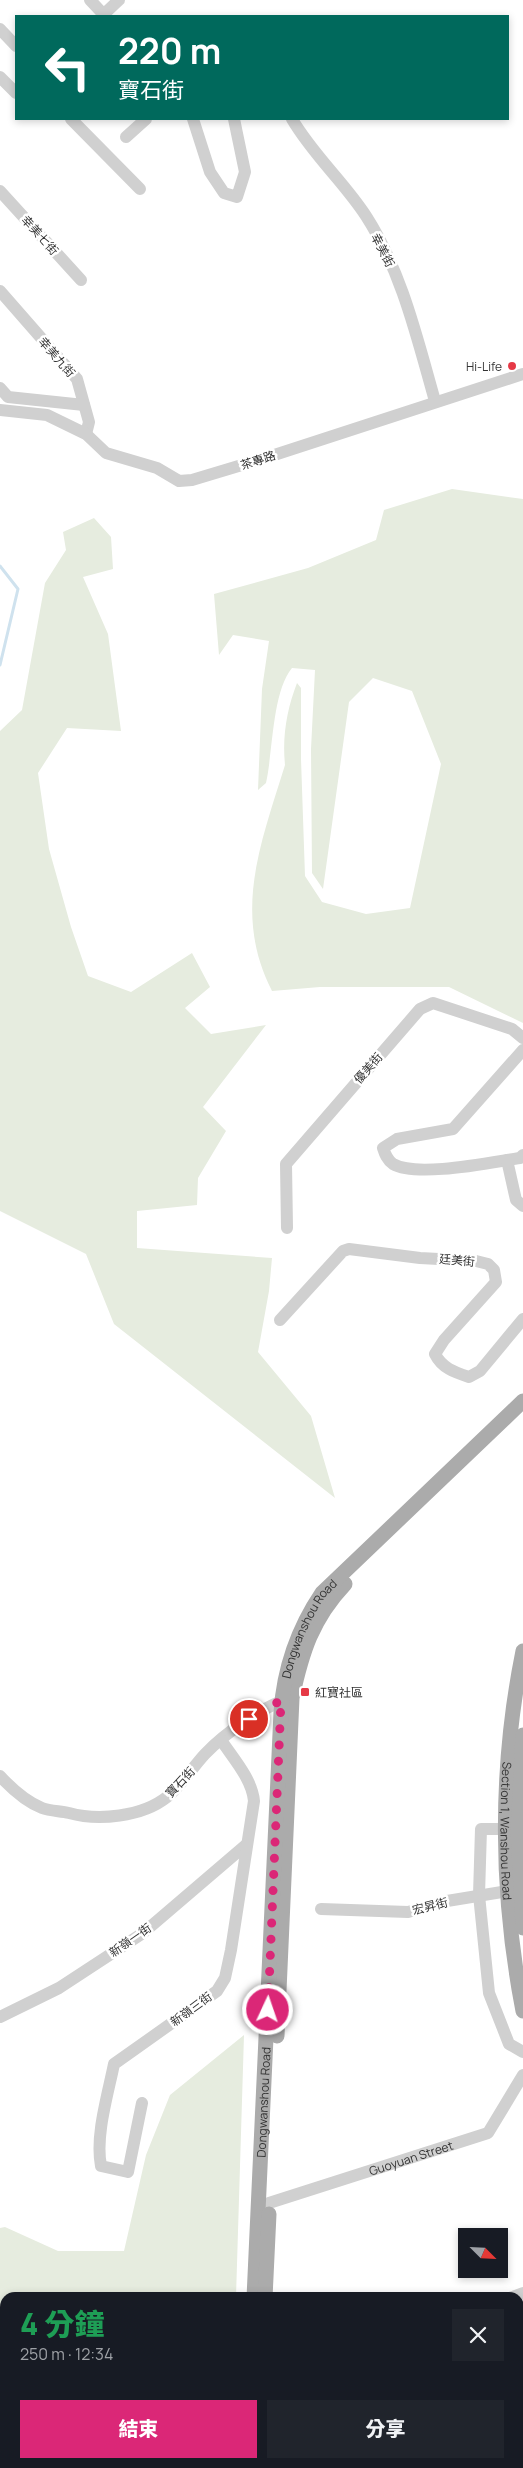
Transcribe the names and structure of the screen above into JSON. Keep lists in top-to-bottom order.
{
  "streets": {
    "main road": ["Dongwanshou Road", "Section 1, Wanshou Road"],
    "street": [
      "幸美七街",
      "幸美街",
      "幸美九街",
      "茶專路",
      "優美街",
      "廷美街",
      "寶石街",
      "宏昇街",
      "新嶺一街",
      "新嶺三街",
      "Guoyuan Street"
    ]
  },
  "crossings": [
    ["幸美街", "茶專路"],
    ["幸美九街", "茶專路"],
    ["Dongwanshou Road", "寶石街"],
    ["Dongwanshou Road", "Guoyuan Street"],
    ["寶石街", "新嶺三街"],
    ["Section 1, Wanshou Road", "宏昇街"],
    ["新嶺一街", "新嶺三街"]
  ],
  "places": {
    "other": ["Hi-Life"],
    "transit": ["紅寶社區"]
  },
  "north": "bottom right",
  "page": {
    "turn": ["220 m", "寶石街"],
    "heading": ["4 分鐘", "250 m · 12:34"],
    "buttons": ["結束", "分享"]
  }
}
